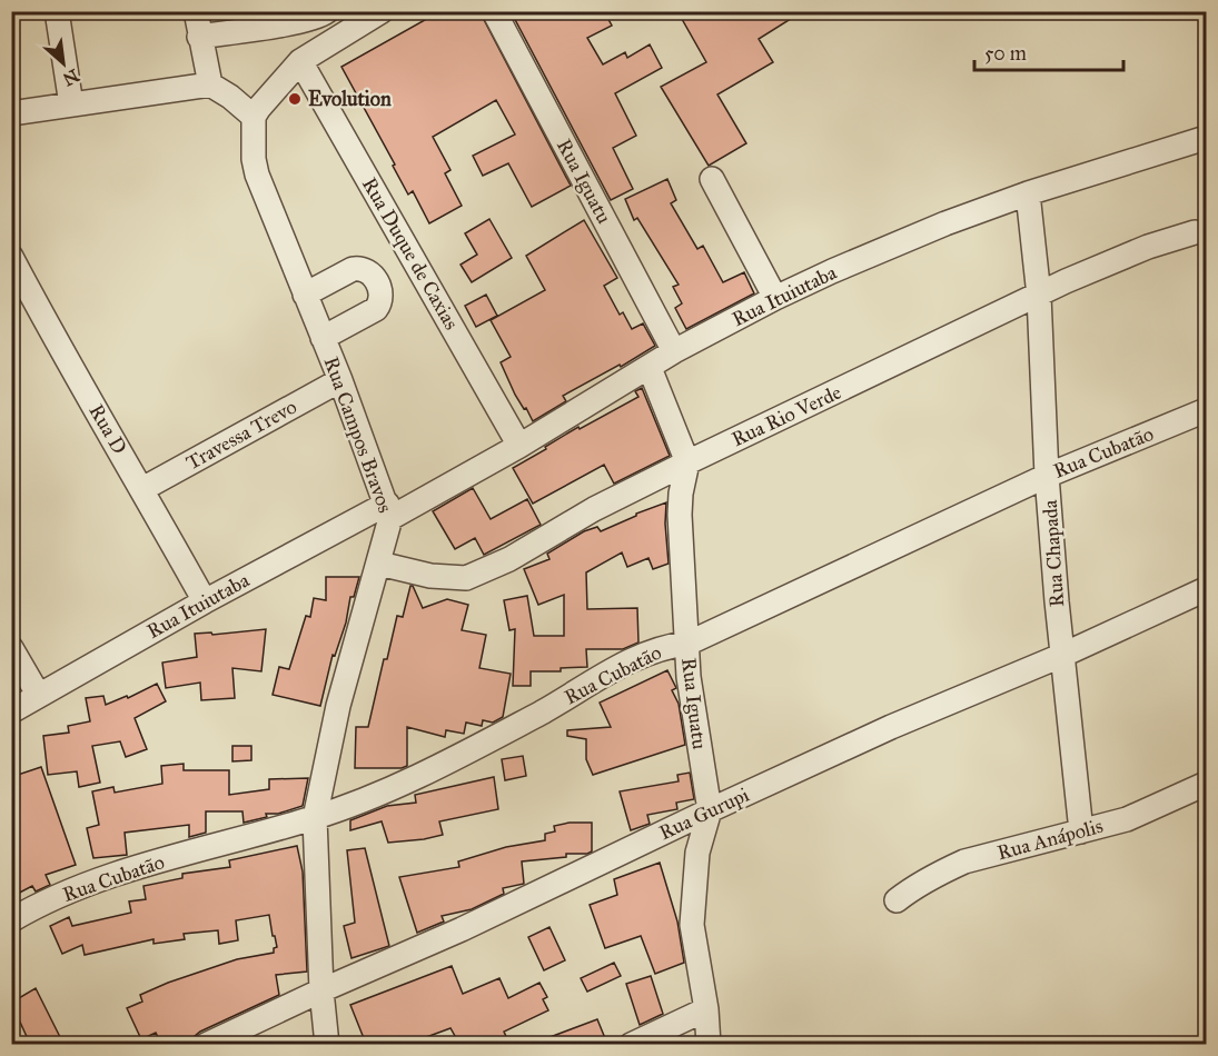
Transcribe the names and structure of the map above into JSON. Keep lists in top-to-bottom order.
{
  "streets": {
    "street": [
      "Rua Iguatu",
      "Rua Duque de Caxias",
      "Rua Ituiutaba",
      "Rua Rio Verde",
      "Rua D",
      "Travessa Trevo",
      "Rua Campos Bravos",
      "Rua Cubatão",
      "Rua Chapada",
      "Rua Gurupi",
      "Rua Anápolis"
    ]
  },
  "crossings": [
    ["Rua Iguatu", "Rua Ituiutaba"],
    ["Rua Iguatu", "Rua Rio Verde"],
    ["Rua Iguatu", "Rua Cubatão"],
    ["Rua Iguatu", "Rua Gurupi"],
    ["Rua Duque de Caxias", "Rua Ituiutaba"],
    ["Rua Ituiutaba", "Rua D"],
    ["Rua Ituiutaba", "Rua Campos Bravos"],
    ["Rua Ituiutaba", "Rua Chapada"],
    ["Rua Rio Verde", "Rua Campos Bravos"],
    ["Rua Rio Verde", "Rua Chapada"],
    ["Rua D", "Travessa Trevo"],
    ["Travessa Trevo", "Rua Campos Bravos"],
    ["Rua Campos Bravos", "Rua Cubatão"],
    ["Rua Campos Bravos", "Rua Gurupi"],
    ["Rua Cubatão", "Rua Chapada"],
    ["Rua Chapada", "Rua Gurupi"],
    ["Rua Chapada", "Rua Anápolis"]
  ],
  "places": ["Evolution"],
  "scale_bar": "50 m",
  "north": "bottom right"
}
